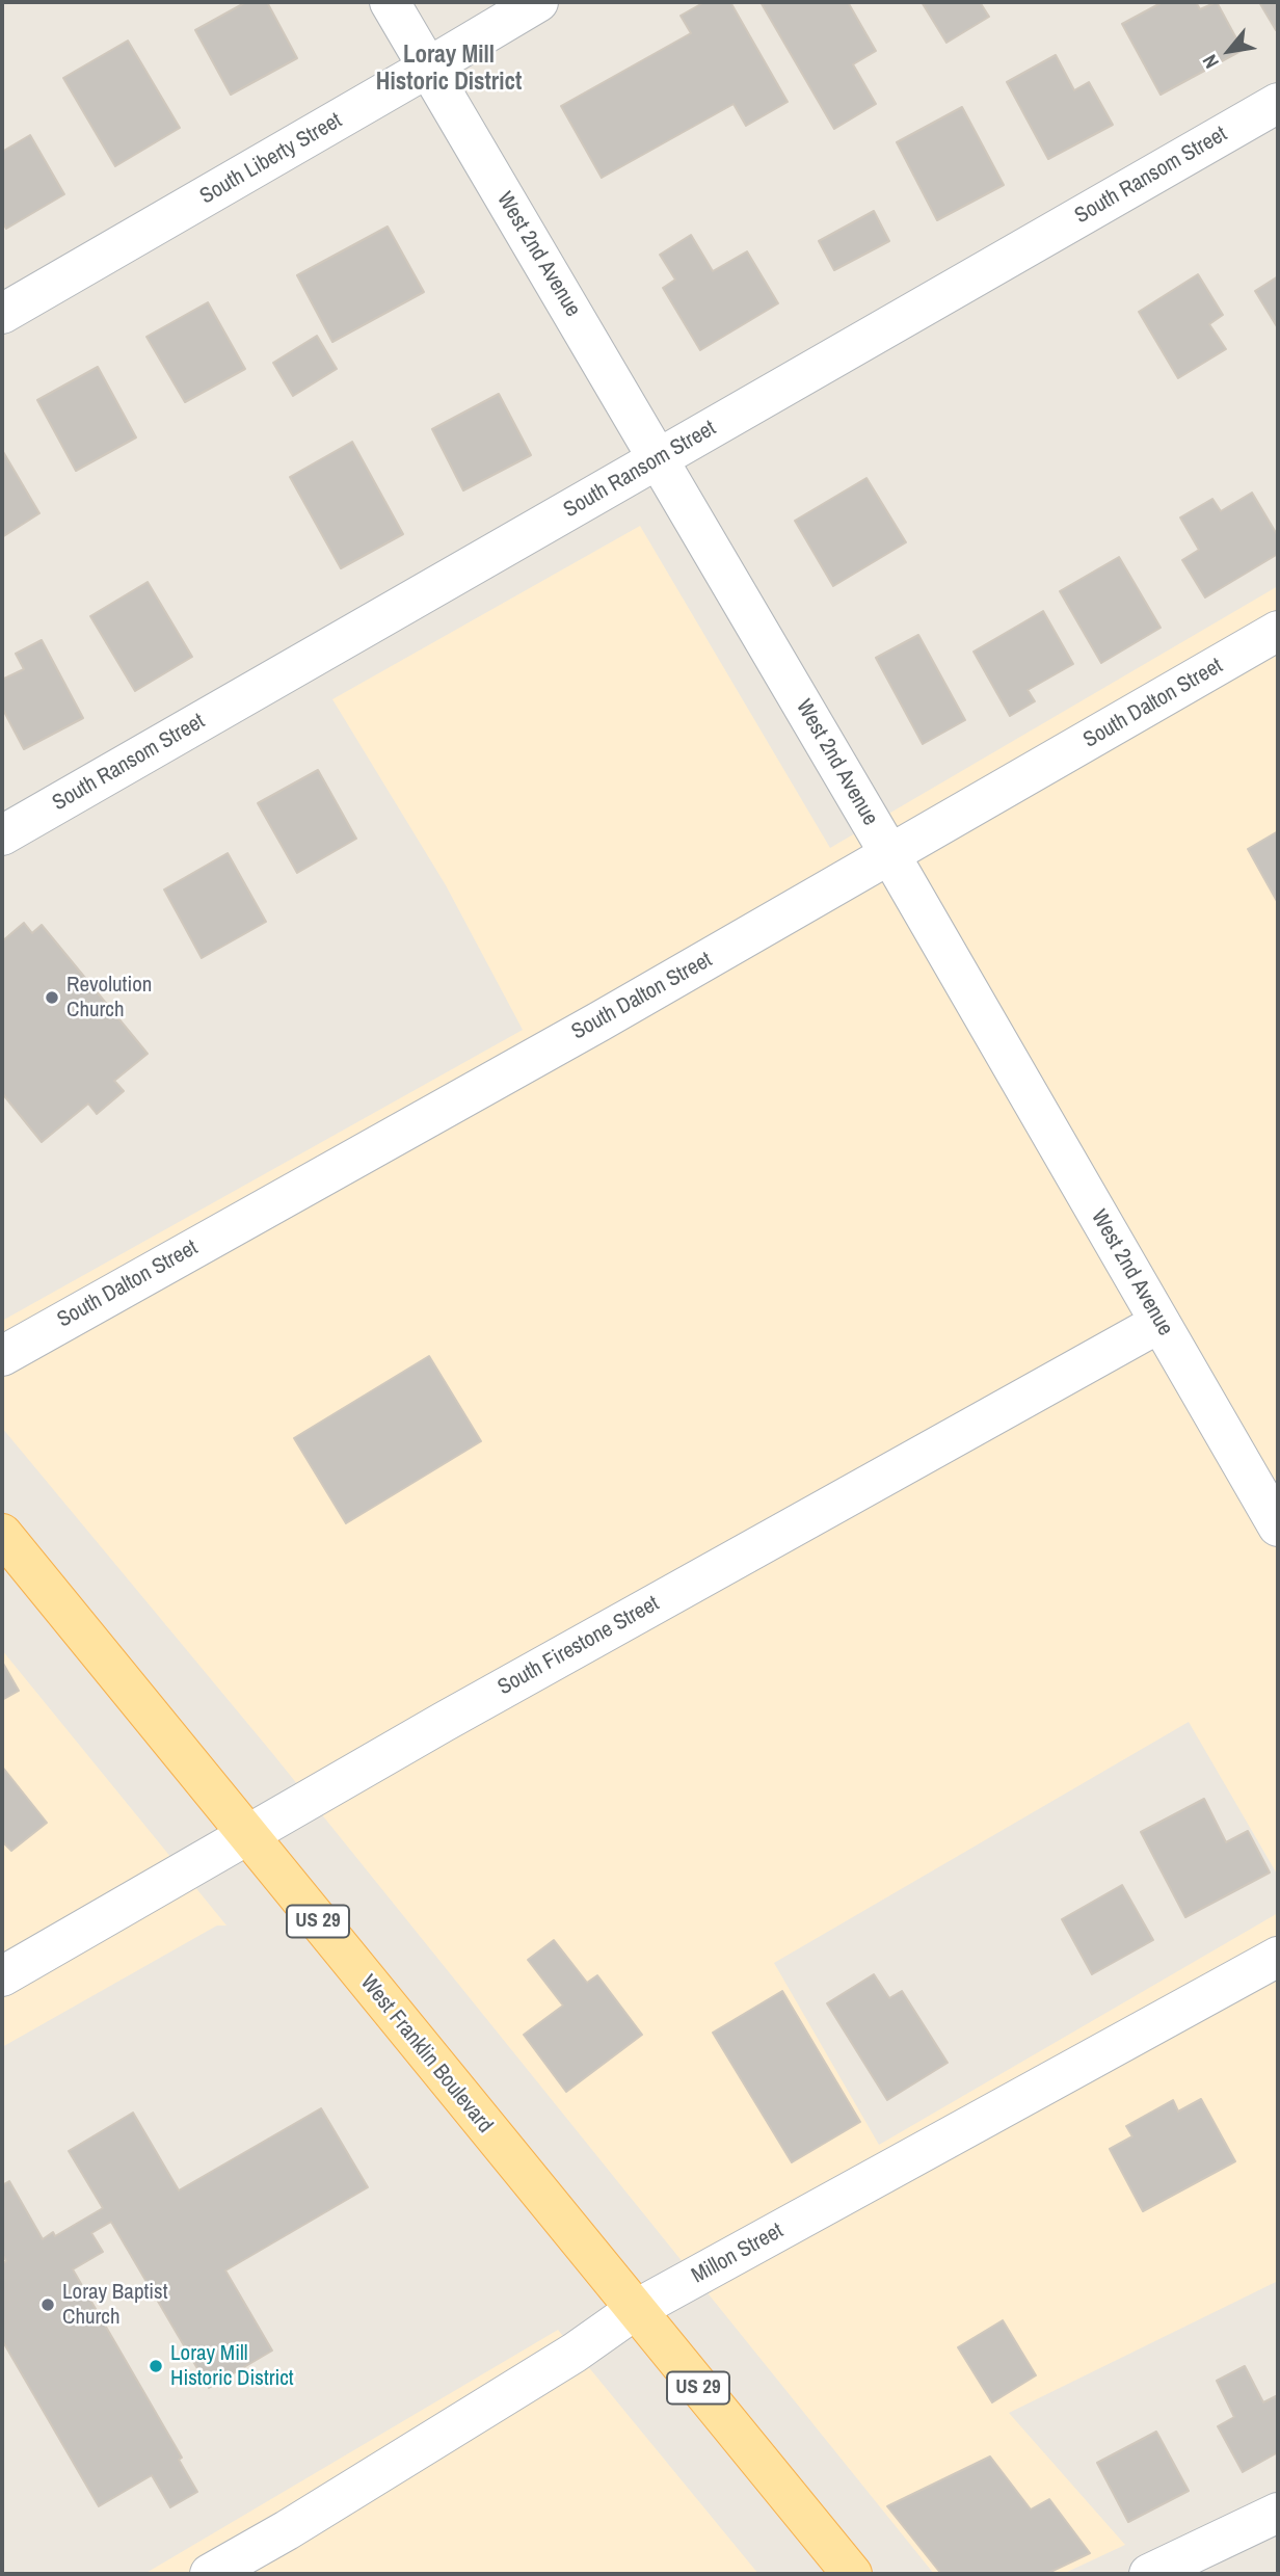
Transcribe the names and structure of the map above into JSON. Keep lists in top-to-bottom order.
{
  "streets": {
    "main road": ["US 29", "West Franklin Boulevard"],
    "street": [
      "South Liberty Street",
      "South Ransom Street",
      "West 2nd Avenue",
      "South Dalton Street",
      "South Firestone Street",
      "Millon Street"
    ]
  },
  "crossings": [
    ["South Liberty Street", "West 2nd Avenue"],
    ["South Ransom Street", "West 2nd Avenue"],
    ["West 2nd Avenue", "South Dalton Street"],
    ["West 2nd Avenue", "South Firestone Street"],
    ["South Firestone Street", "West Franklin Boulevard"],
    ["West Franklin Boulevard", "Millon Street"]
  ],
  "districts": ["Loray Mill Historic District"],
  "places": ["Revolution Church", "Loray Baptist Church", "Loray Mill Historic District"],
  "north": "bottom left"
}
